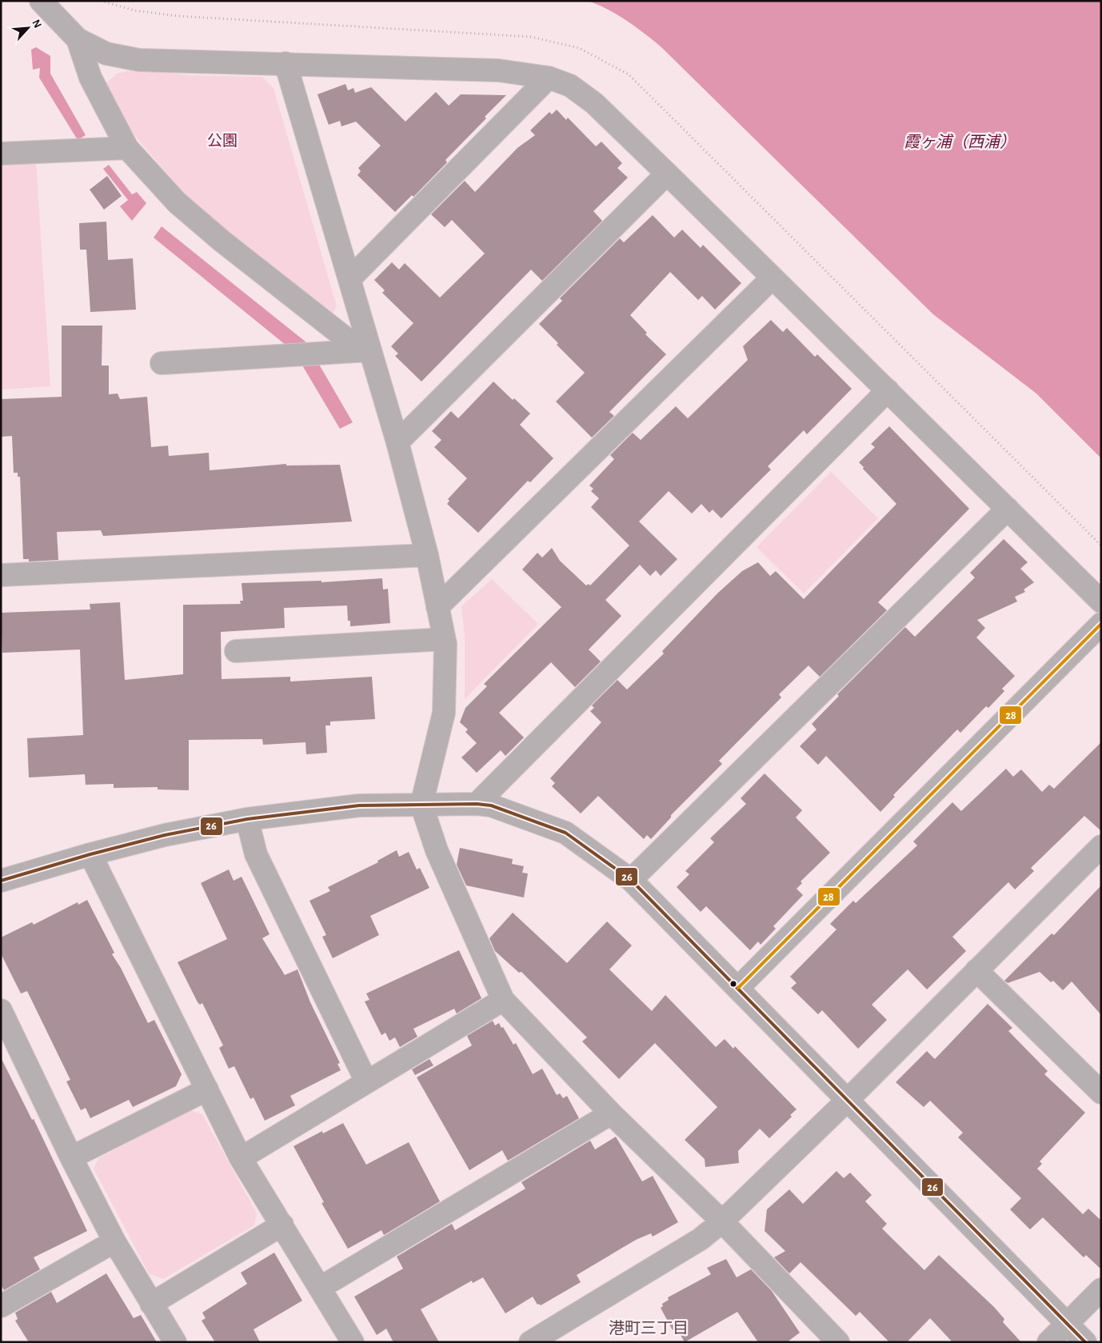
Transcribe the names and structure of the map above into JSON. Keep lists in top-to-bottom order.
{
  "districts": ["港町三丁目"],
  "water": ["霞ヶ浦（西浦）"],
  "parks": ["公園"],
  "lines": ["transit line 28", "transit line 26"],
  "north": "top right"
}
